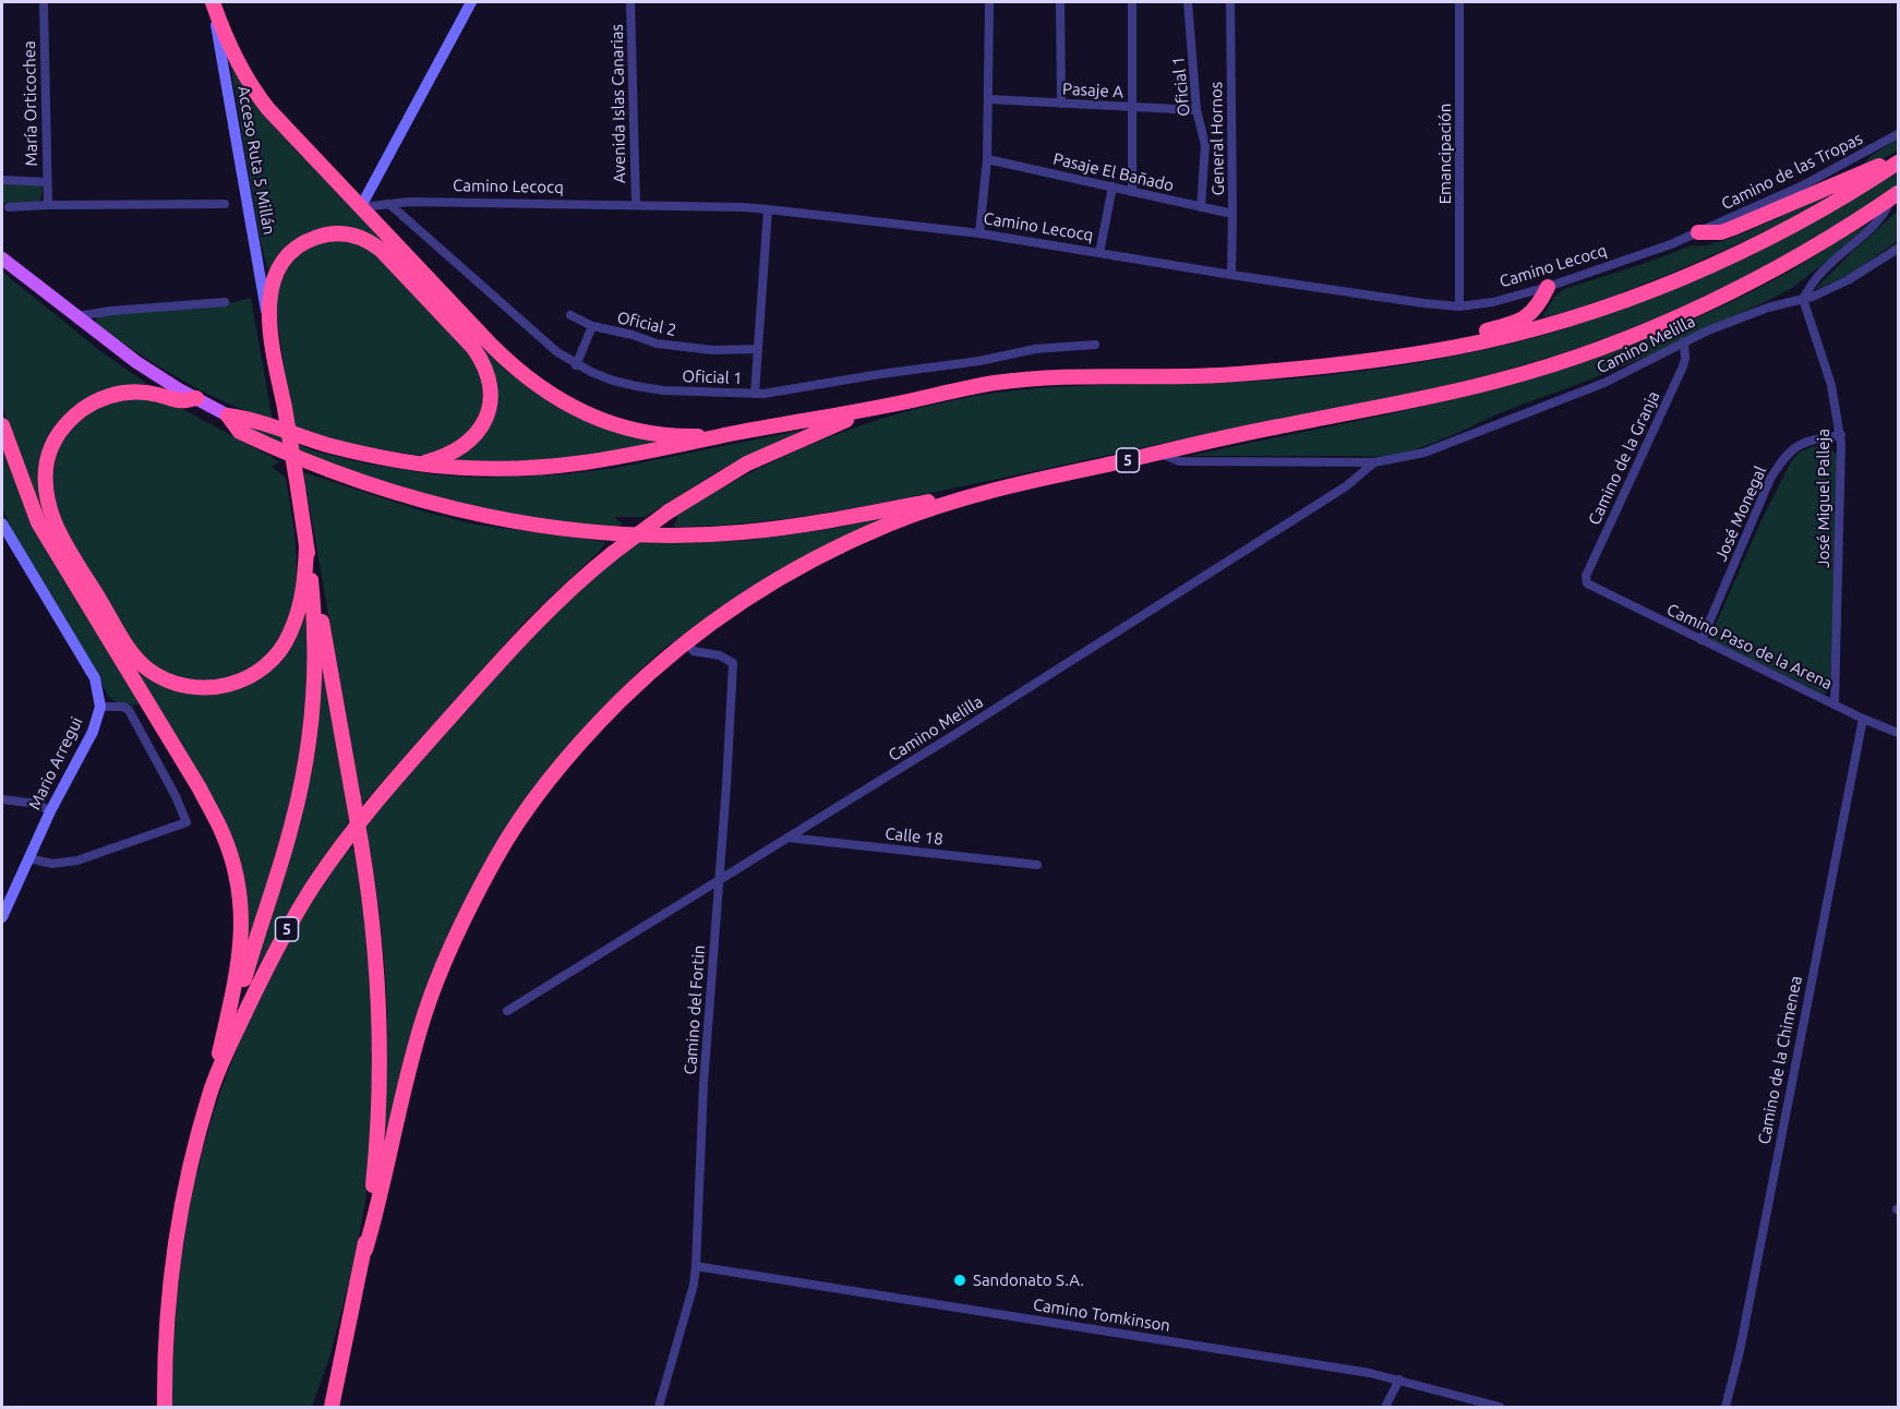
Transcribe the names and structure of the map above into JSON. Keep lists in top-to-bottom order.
{
  "streets": {
    "highway": ["5"],
    "street": [
      "Oficial 1",
      "Pasaje A",
      "María Orticochea",
      "Avenida Islas Canarias",
      "General Hornos",
      "Emancipación",
      "Acceso Ruta 5 Millán",
      "Camino de las Tropas",
      "Pasaje El Bañado",
      "Camino Lecocq",
      "Oficial 2",
      "Camino Melilla",
      "Camino de la Granja",
      "José Miguel Palleja",
      "José Monegal",
      "Camino Paso de la Arena",
      "Mario Arregui",
      "Calle 18",
      "Camino del Fortin",
      "Camino de la Chimenea",
      "Camino Tomkinson"
    ]
  },
  "crossings": [
    ["Oficial 1", "Pasaje A"],
    ["Oficial 1", "Pasaje El Bañado"],
    ["Oficial 1", "Camino Lecocq"],
    ["Avenida Islas Canarias", "Camino Lecocq"],
    ["General Hornos", "Pasaje El Bañado"],
    ["General Hornos", "Camino Lecocq"],
    ["Emancipación", "Camino Lecocq"],
    ["Camino de las Tropas", "Camino Lecocq"],
    ["Camino Melilla", "Camino de la Granja"],
    ["Camino Melilla", "5"],
    ["Camino Melilla", "José Miguel Palleja"],
    ["Camino Melilla", "Calle 18"],
    ["Camino Melilla", "Camino del Fortin"],
    ["Camino de la Granja", "Camino Paso de la Arena"],
    ["5", "Camino del Fortin"],
    ["José Miguel Palleja", "José Monegal"],
    ["José Miguel Palleja", "Camino Paso de la Arena"],
    ["José Monegal", "Camino Paso de la Arena"],
    ["Camino Paso de la Arena", "Camino de la Chimenea"],
    ["Camino del Fortin", "Camino Tomkinson"]
  ],
  "places": ["Sandonato S.A."]
}
